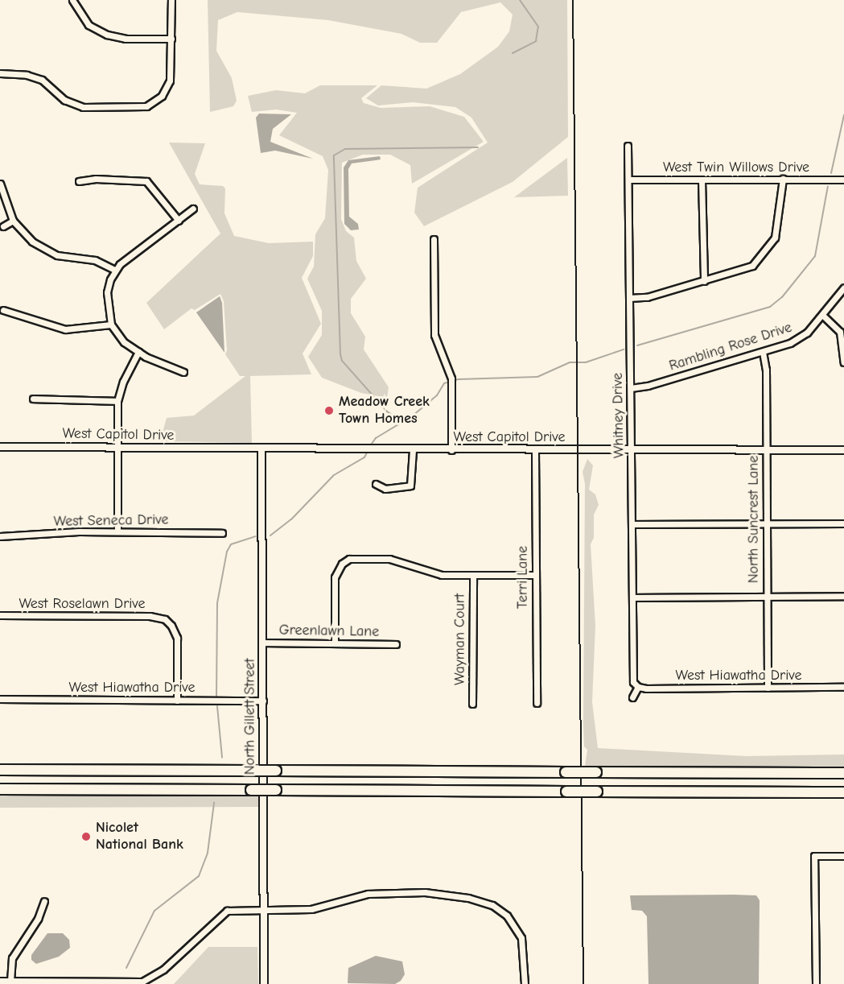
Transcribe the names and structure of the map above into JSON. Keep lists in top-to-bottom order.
{
  "streets": {
    "street": [
      "West Twin Willows Drive",
      "Rambling Rose Drive",
      "Whitney Drive",
      "West Capitol Drive",
      "North Suncrest Lane",
      "West Seneca Drive",
      "Terri Lane",
      "West Roselawn Drive",
      "Greenlawn Lane",
      "Wayman Court",
      "West Hiawatha Drive",
      "North Gillett Street"
    ]
  },
  "crossings": [
    ["West Twin Willows Drive", "Whitney Drive"],
    ["Rambling Rose Drive", "Whitney Drive"],
    ["Rambling Rose Drive", "North Suncrest Lane"],
    ["Whitney Drive", "West Capitol Drive"],
    ["Whitney Drive", "West Hiawatha Drive"],
    ["West Capitol Drive", "North Suncrest Lane"],
    ["West Capitol Drive", "Terri Lane"],
    ["West Capitol Drive", "North Gillett Street"],
    ["North Suncrest Lane", "West Hiawatha Drive"],
    ["West Roselawn Drive", "West Hiawatha Drive"],
    ["Greenlawn Lane", "North Gillett Street"],
    ["West Hiawatha Drive", "North Gillett Street"]
  ],
  "places": ["Meadow Creek Town Homes", "Nicolet National Bank"]
}
